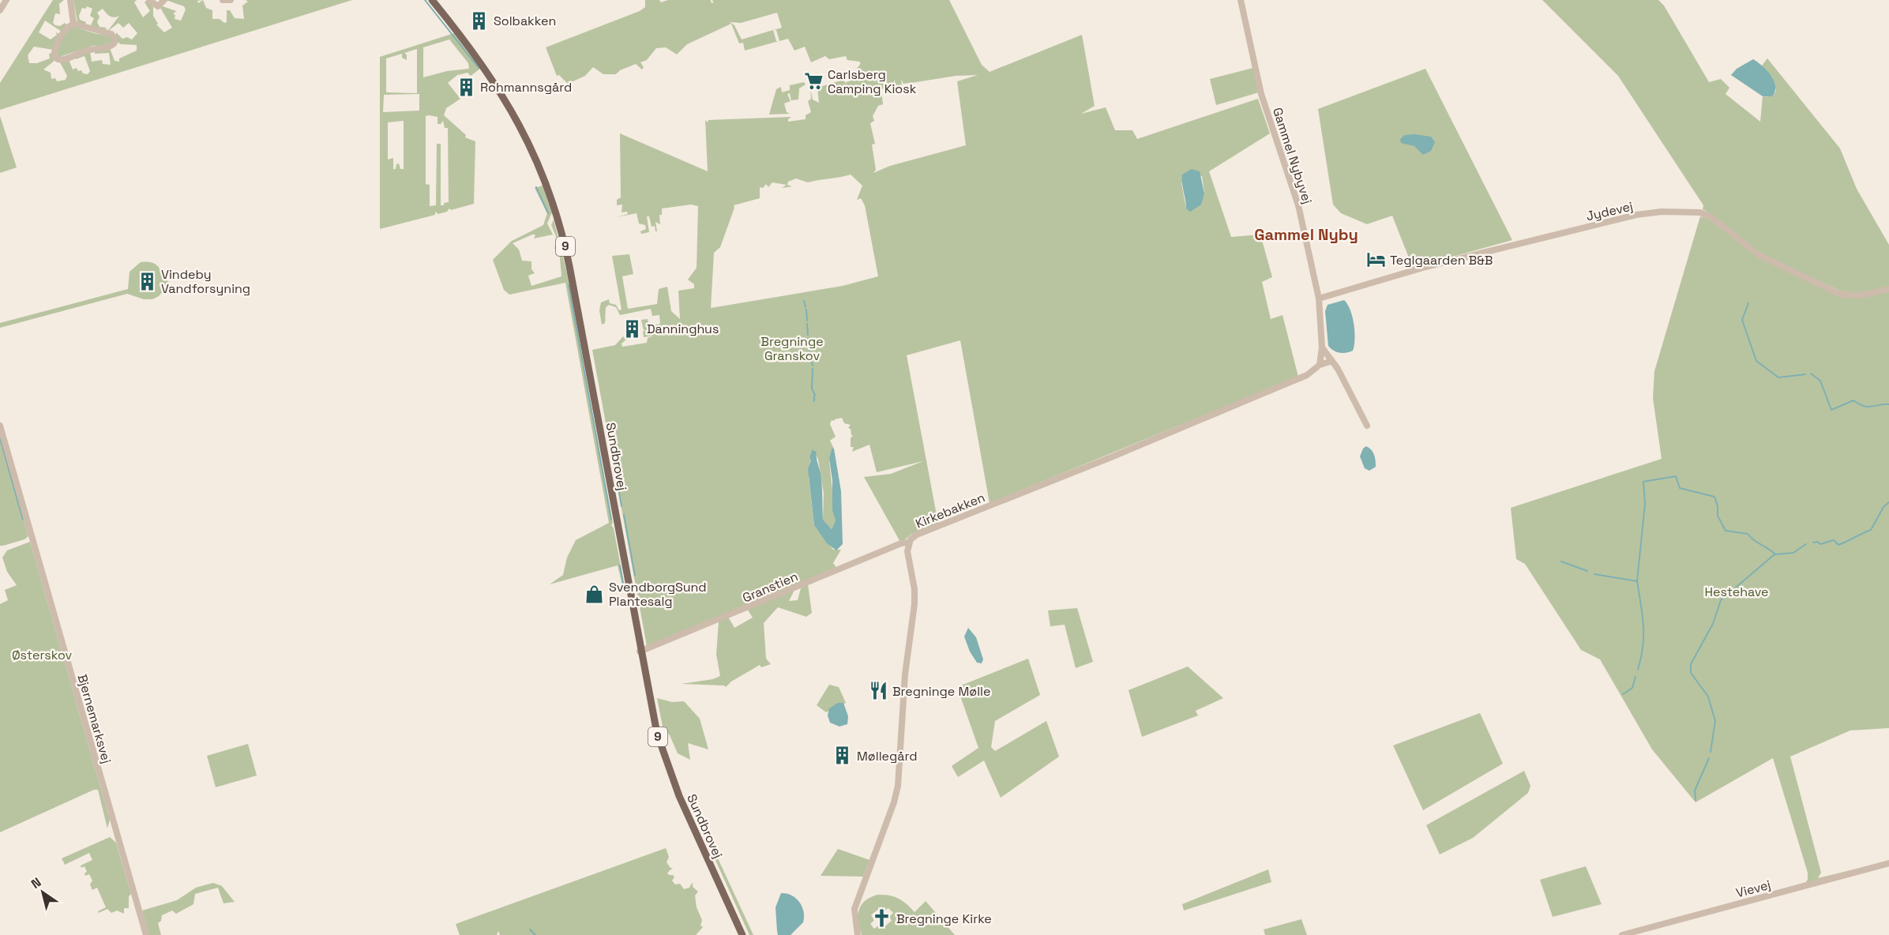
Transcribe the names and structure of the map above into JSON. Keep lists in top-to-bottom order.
{
  "streets": {
    "main road": ["9", "Sundbrovej"],
    "street": [
      "Gammel Nybyvej",
      "Jydevej",
      "Kirkebakken",
      "Granstien",
      "Bjernemarksvej",
      "Vievej"
    ]
  },
  "crossings": [
    ["Gammel Nybyvej", "Jydevej"],
    ["Gammel Nybyvej", "Kirkebakken"],
    ["Sundbrovej", "Granstien"],
    ["Kirkebakken", "Granstien"]
  ],
  "districts": ["Gammel Nyby"],
  "parks": ["Bregninge Granskov", "Hestehave", "Østerskov"],
  "places": {
    "building": [
      "Solbakken",
      "Rohmannsgård",
      "Vindeby Vandforsyning",
      "Danninghus",
      "Møllegård"
    ],
    "supermarket": ["Carlsberg Camping Kiosk"],
    "hotel": ["Teglgaarden B&B"],
    "shop": ["SvendborgSund Plantesalg"],
    "restaurant": ["Bregninge Mølle"],
    "church": ["Bregninge Kirke"]
  },
  "north": "top left"
}
